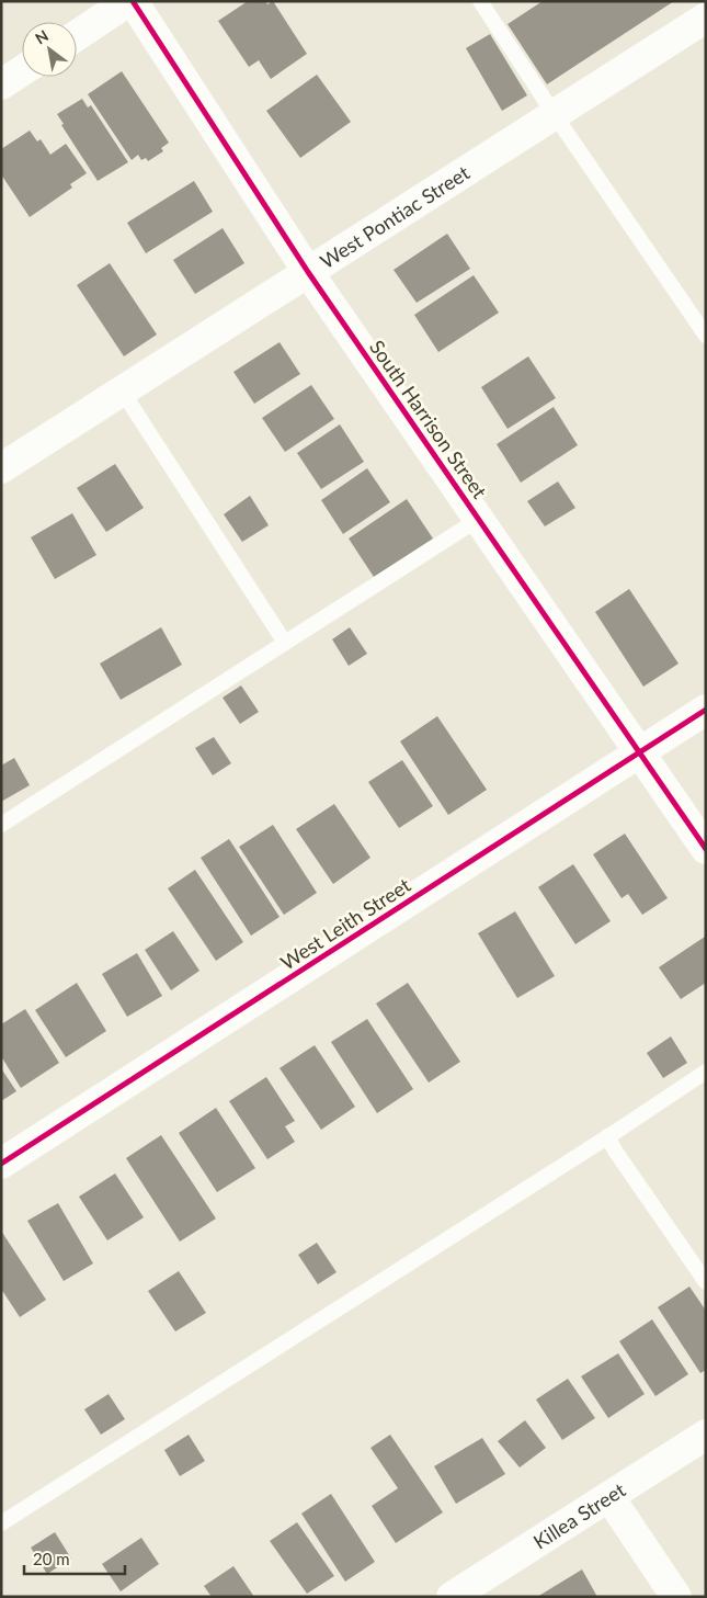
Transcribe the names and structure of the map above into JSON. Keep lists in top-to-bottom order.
{
  "streets": {
    "street": [
      "West Pontiac Street",
      "South Harrison Street",
      "West Leith Street",
      "Killea Street"
    ]
  },
  "crossings": [
    ["West Pontiac Street", "South Harrison Street"],
    ["South Harrison Street", "West Leith Street"]
  ],
  "scale_bar": "20 m",
  "north": "top left"
}
